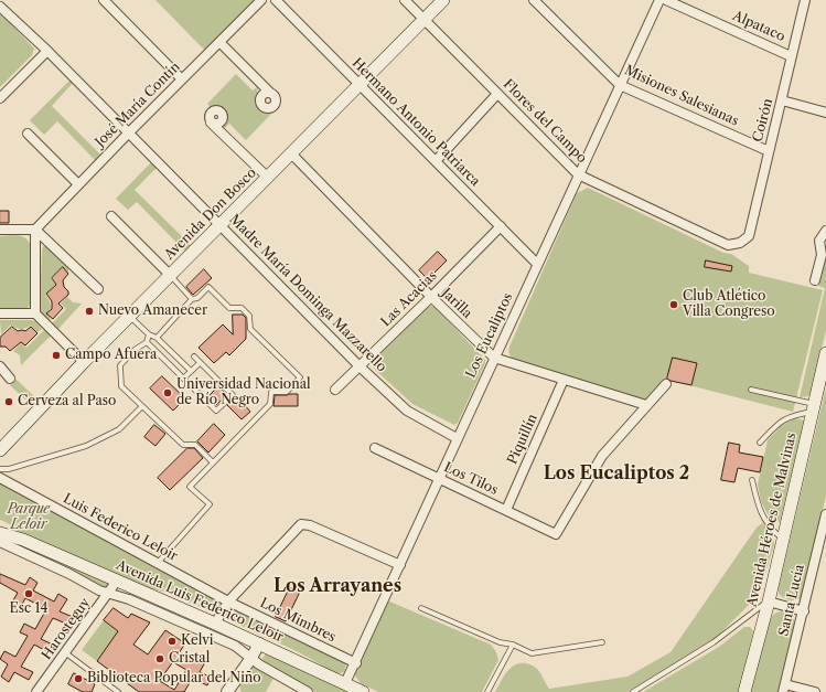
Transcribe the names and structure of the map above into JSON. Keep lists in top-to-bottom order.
{
  "streets": {
    "main road": ["Avenida Don Bosco", "Avenida Héroes de Malvinas", "Avenida Luis Federico Leloir"],
    "street": [
      "Alpataco",
      "Misiones Salesianas",
      "José María Contín",
      "Coirón",
      "Flores del Campo",
      "Hermano Antonio Patriarca",
      "Madre María Dominga Mazzarello",
      "Las Acacias",
      "Jarilla",
      "Los Eucaliptos",
      "Piquillín",
      "Los Tilos",
      "Luis Federico Leloir",
      "Santa Lucía",
      "Los Mimbres",
      "Harosteguy"
    ]
  },
  "crossings": [
    ["Alpataco", "Coirón"],
    ["Misiones Salesianas", "Coirón"],
    ["Misiones Salesianas", "Los Eucaliptos"],
    ["José María Contín", "Madre María Dominga Mazzarello"],
    ["Coirón", "Flores del Campo"],
    ["Flores del Campo", "Avenida Don Bosco"],
    ["Flores del Campo", "Los Eucaliptos"],
    ["Hermano Antonio Patriarca", "Avenida Don Bosco"],
    ["Hermano Antonio Patriarca", "Las Acacias"],
    ["Hermano Antonio Patriarca", "Los Eucaliptos"],
    ["Avenida Don Bosco", "Madre María Dominga Mazzarello"],
    ["Avenida Don Bosco", "Jarilla"],
    ["Madre María Dominga Mazzarello", "Las Acacias"],
    ["Madre María Dominga Mazzarello", "Los Eucaliptos"],
    ["Las Acacias", "Jarilla"],
    ["Jarilla", "Los Eucaliptos"],
    ["Jarilla", "Piquillín"],
    ["Jarilla", "Los Tilos"],
    ["Los Eucaliptos", "Los Tilos"],
    ["Los Eucaliptos", "Avenida Luis Federico Leloir"],
    ["Los Eucaliptos", "Los Mimbres"],
    ["Piquillín", "Los Tilos"],
    ["Luis Federico Leloir", "Los Mimbres"],
    ["Avenida Luis Federico Leloir", "Harosteguy"]
  ],
  "districts": ["Los Eucaliptos 2", "Los Arrayanes"],
  "parks": ["Parque Leloir"],
  "places": [
    "Club Atlético Villa Congreso",
    "Nuevo Amanecer",
    "Campo Afuera",
    "Universidad Nacional de Río Negro",
    "Cerveza al Paso",
    "Esc 14",
    "Kelvi",
    "Cristal",
    "Biblioteca Popular del Niño"
  ]
}
